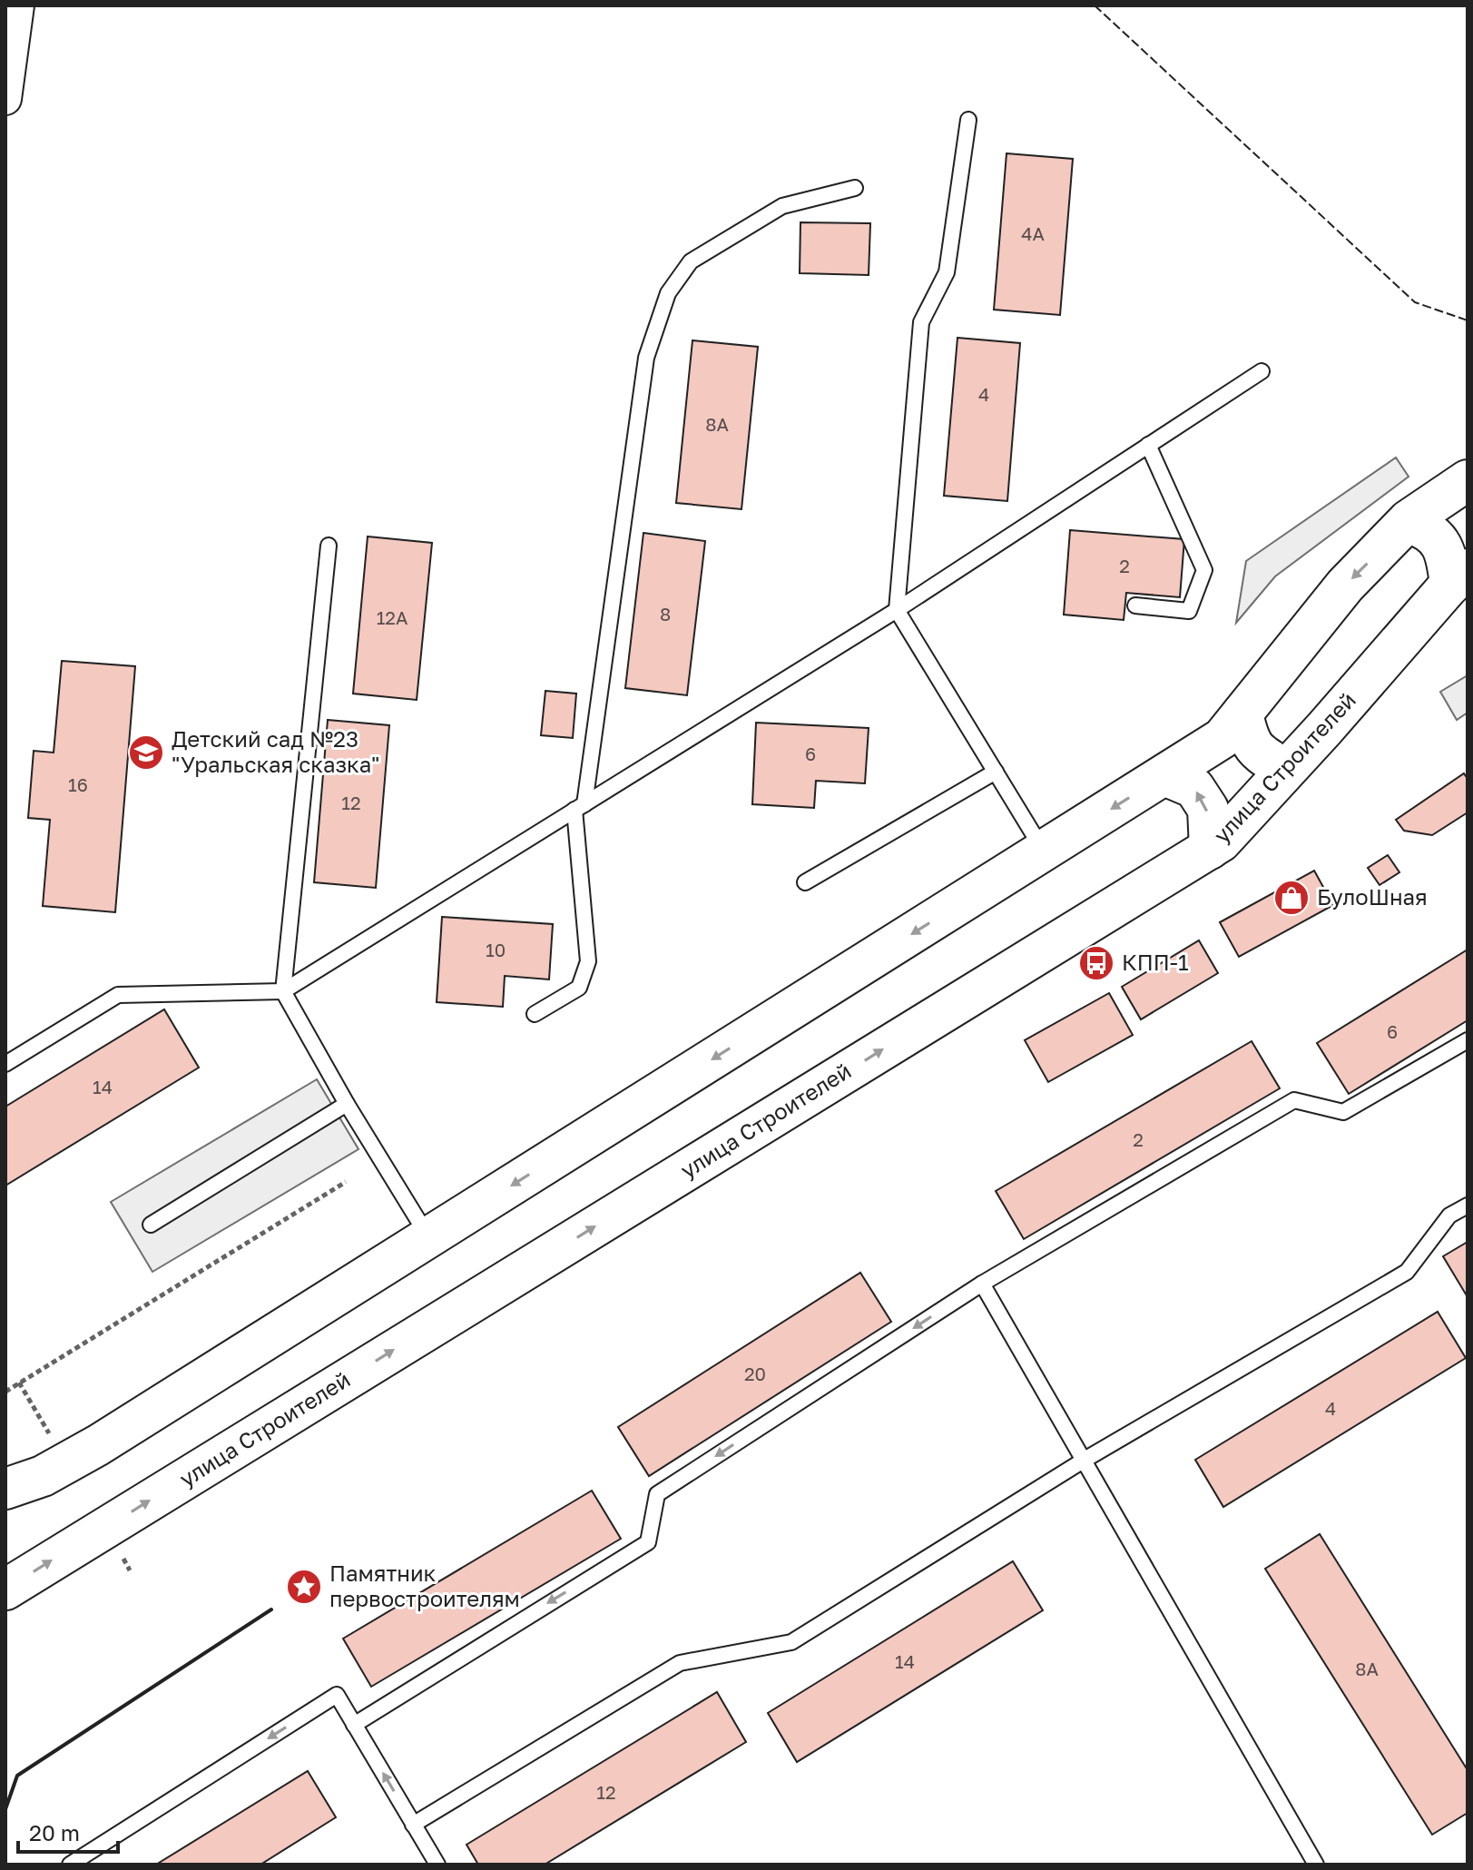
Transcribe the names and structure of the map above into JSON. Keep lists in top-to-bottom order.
{
  "streets": {
    "main road": ["улица Строителей"]
  },
  "places": {
    "school or university": ["Детский сад №23 \"Уральская сказка\""],
    "shop": ["БулоШная"],
    "bus stop": ["КПП-1"],
    "place": ["Памятник первостроителям"]
  },
  "house_numbers": [
    "4А",
    "4",
    "8А",
    "2",
    "8",
    "12А",
    "6",
    "16",
    "12",
    "10",
    "6",
    "14",
    "2",
    "20",
    "4",
    "14",
    "8А",
    "12"
  ],
  "scale_bar": "20 m"
}
